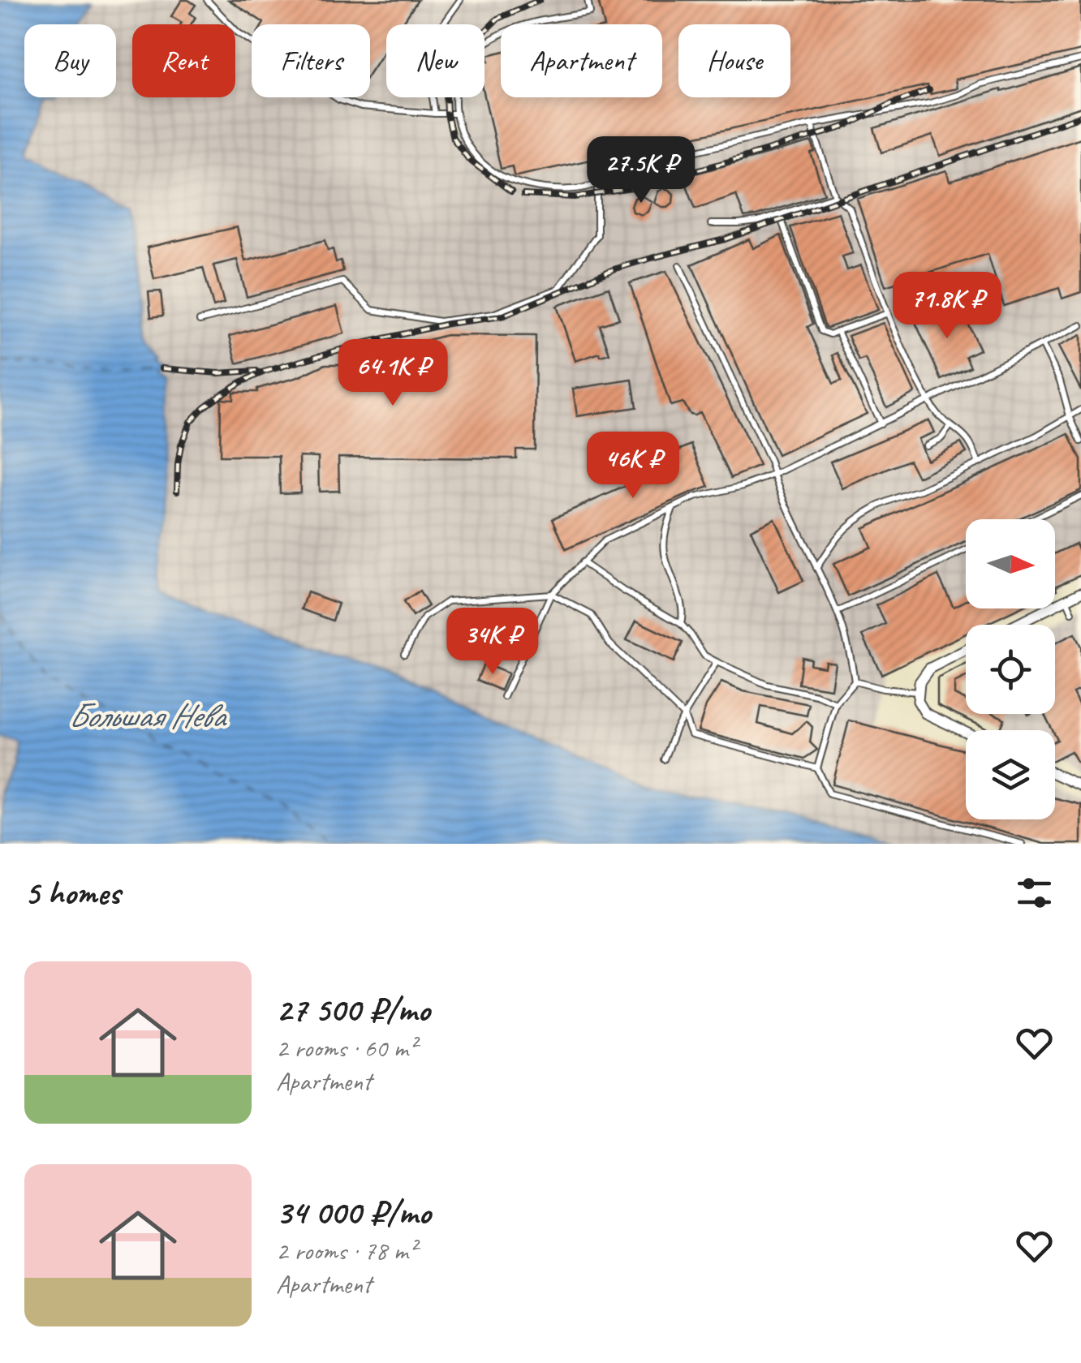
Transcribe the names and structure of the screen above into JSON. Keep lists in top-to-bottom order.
{
  "water": ["Большая Нева"],
  "north": "right",
  "page": {
    "chip": [
      "Buy",
      "Rent",
      "Filters",
      "New",
      "Apartment",
      "House"
    ],
    "price": [
      "27.5K ₽",
      "71.8K ₽",
      "64.1K ₽",
      "46K ₽",
      "34K ₽"
    ],
    "heading": "5 homes",
    "list": [
      {
        "name": "27 500 ₽/mo",
        "note": "2 rooms · 60 m² · Apartment"
      },
      {
        "name": "34 000 ₽/mo",
        "note": "2 rooms · 78 m² · Apartment"
      }
    ]
  }
}
